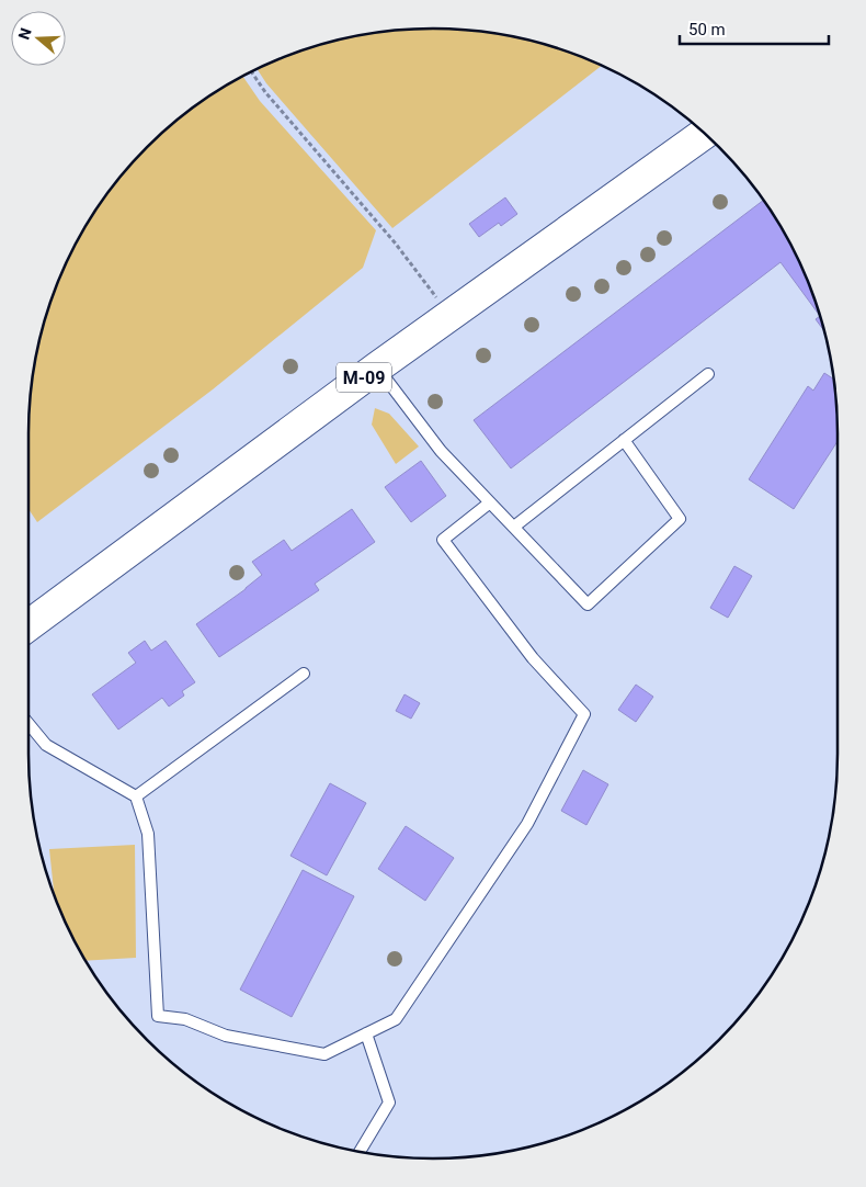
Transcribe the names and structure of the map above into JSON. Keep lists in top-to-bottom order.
{
  "streets": {
    "highway": ["М-09"]
  },
  "scale_bar": "50 m",
  "north": "left"
}
